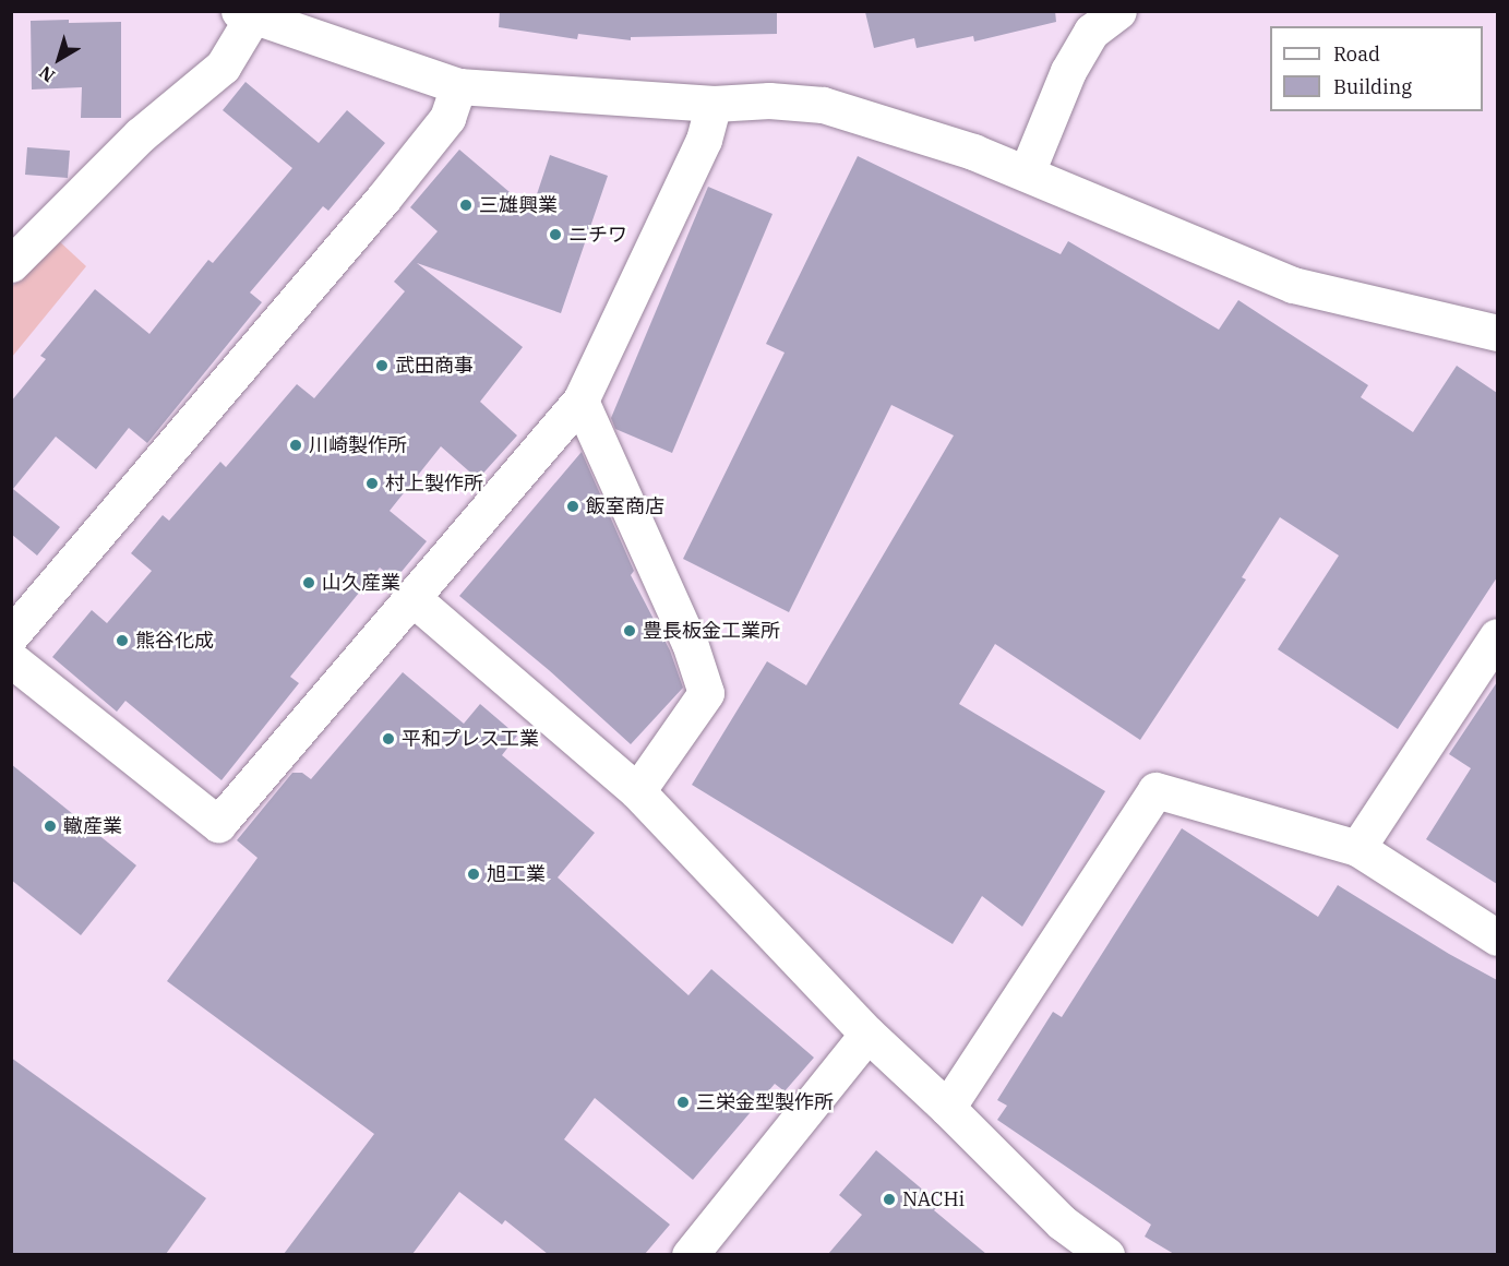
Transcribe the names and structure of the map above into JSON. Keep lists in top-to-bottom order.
{
  "places": [
    "三雄興業",
    "ニチワ",
    "武田商事",
    "川崎製作所",
    "村上製作所",
    "飯室商店",
    "山久産業",
    "豊長板金工業所",
    "熊谷化成",
    "平和プレス工業",
    "轍産業",
    "旭工業",
    "三栄金型製作所",
    "NACHi"
  ],
  "legend": ["Road", "Building"],
  "north": "bottom left"
}
